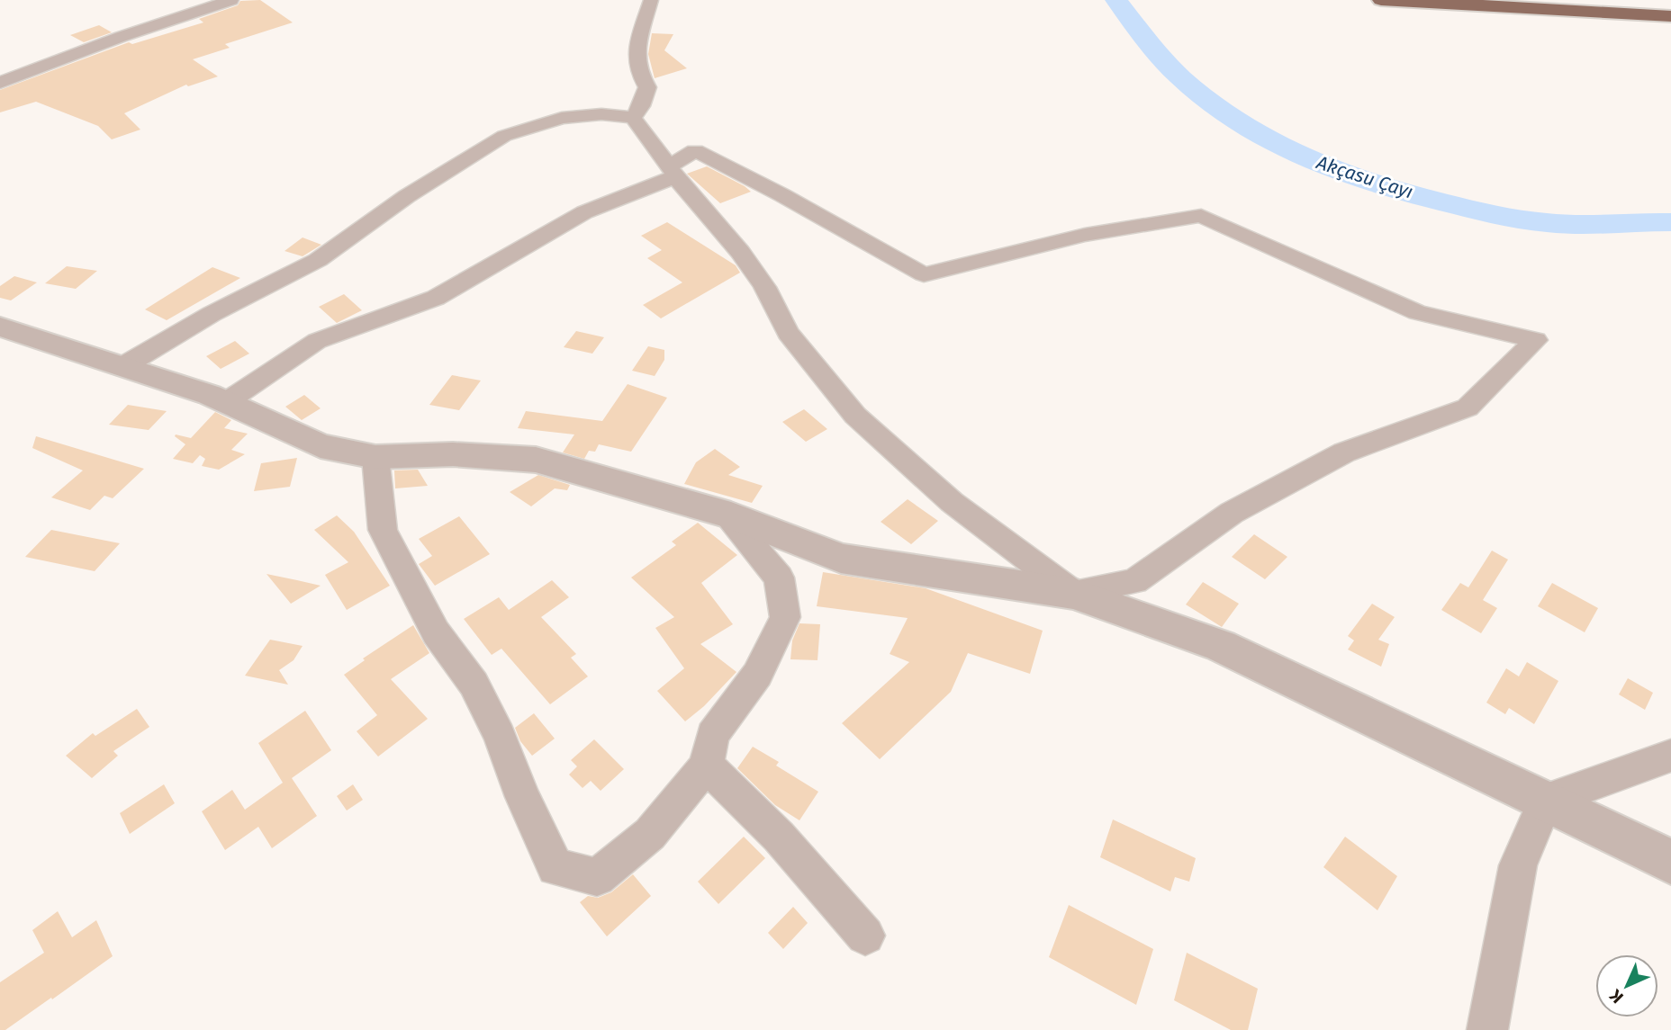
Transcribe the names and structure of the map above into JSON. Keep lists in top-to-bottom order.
{
  "water": ["Akçasu Çayı"],
  "north": "bottom left"
}
